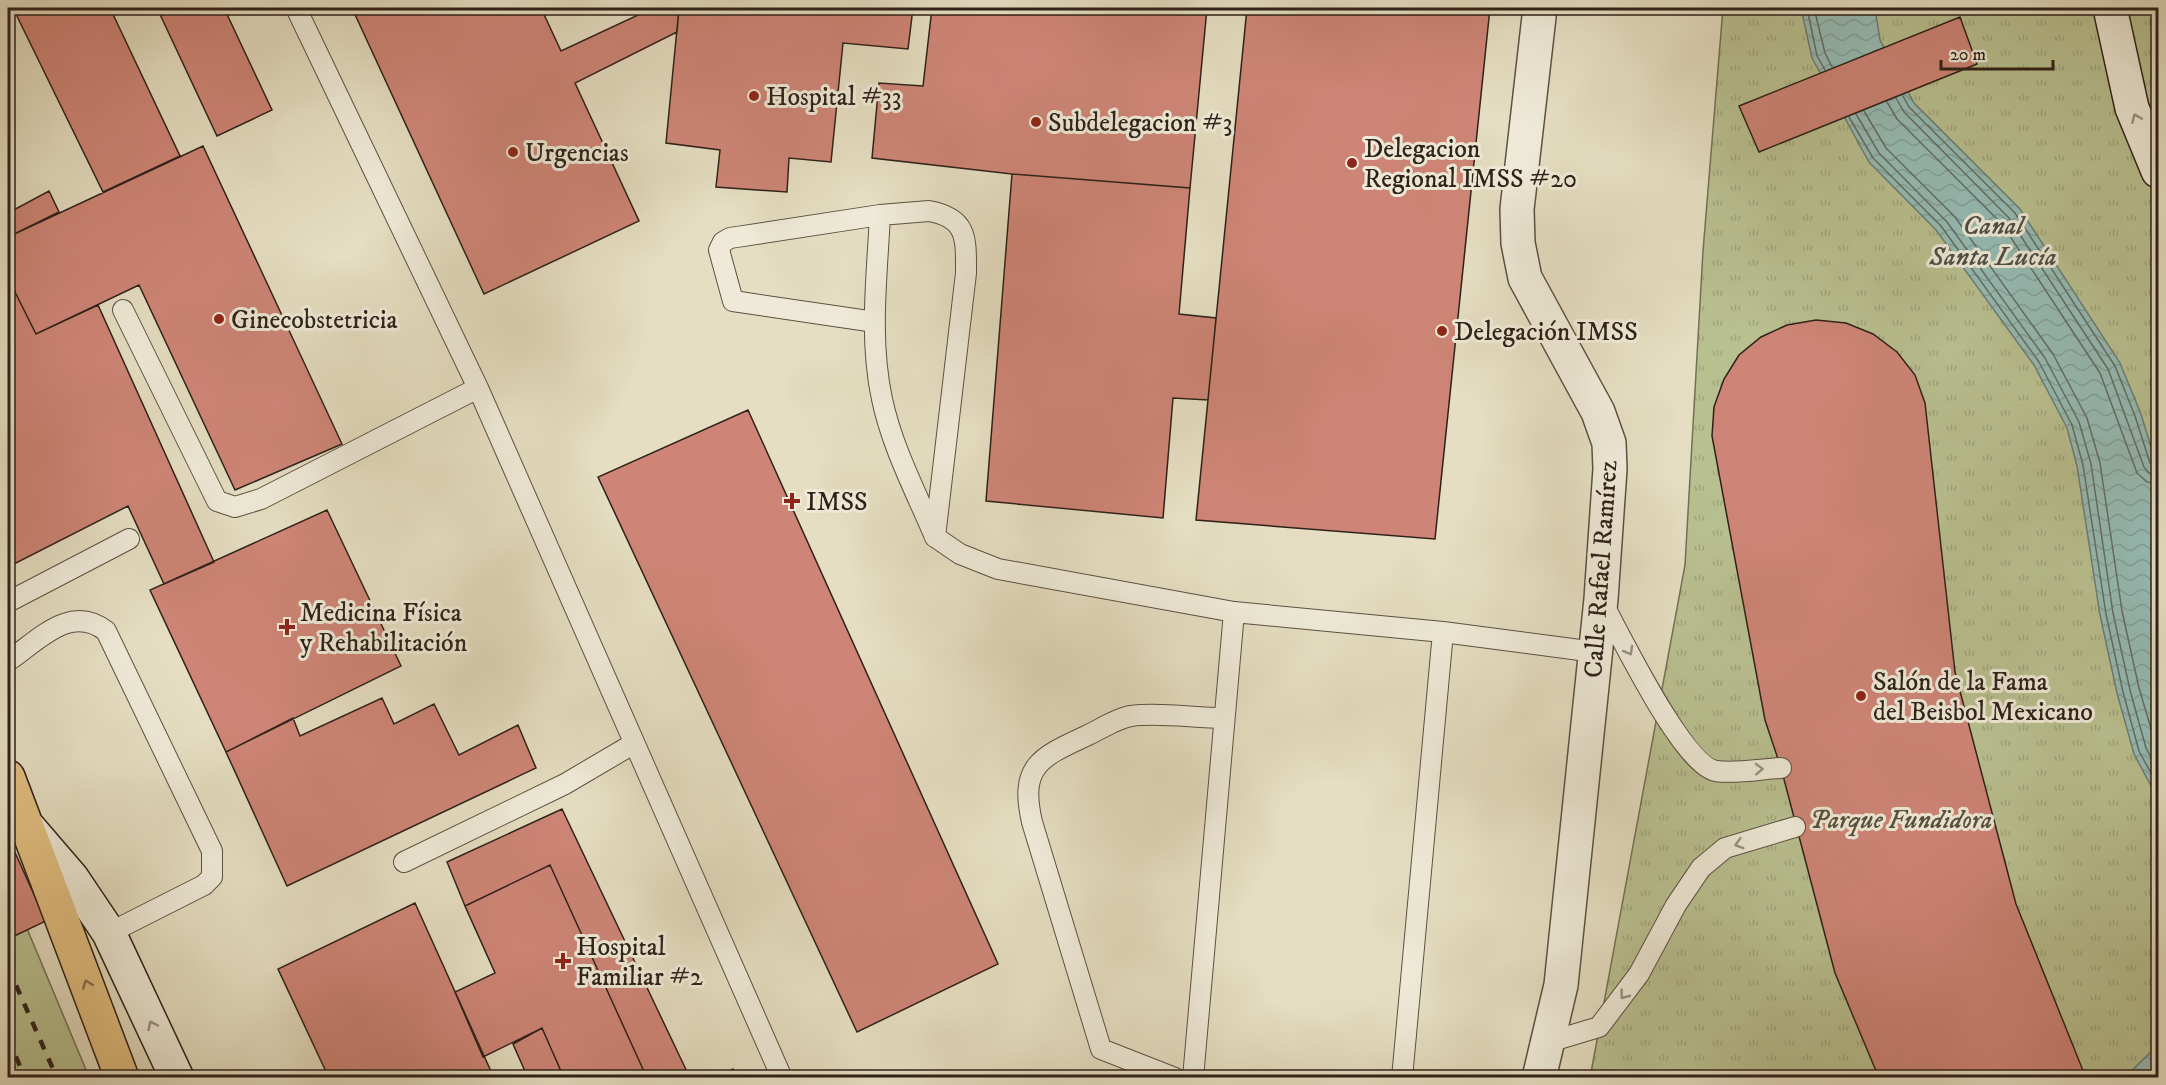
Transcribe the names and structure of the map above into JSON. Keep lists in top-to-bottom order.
{
  "streets": {
    "street": ["Calle Rafael Ramírez"]
  },
  "water": ["Canal Santa Lucía"],
  "parks": ["Parque Fundidora"],
  "places": {
    "other": [
      "Hospital #33",
      "Subdelegacion #3",
      "Urgencias",
      "Delegacion Regional IMSS #20",
      "Ginecobstetricia",
      "Delegación IMSS",
      "Salón de la Fama del Beisbol Mexicano"
    ],
    "health": ["IMSS", "Medicina Física y Rehabilitación", "Hospital Familiar #2"]
  },
  "scale_bar": "20 m"
}
